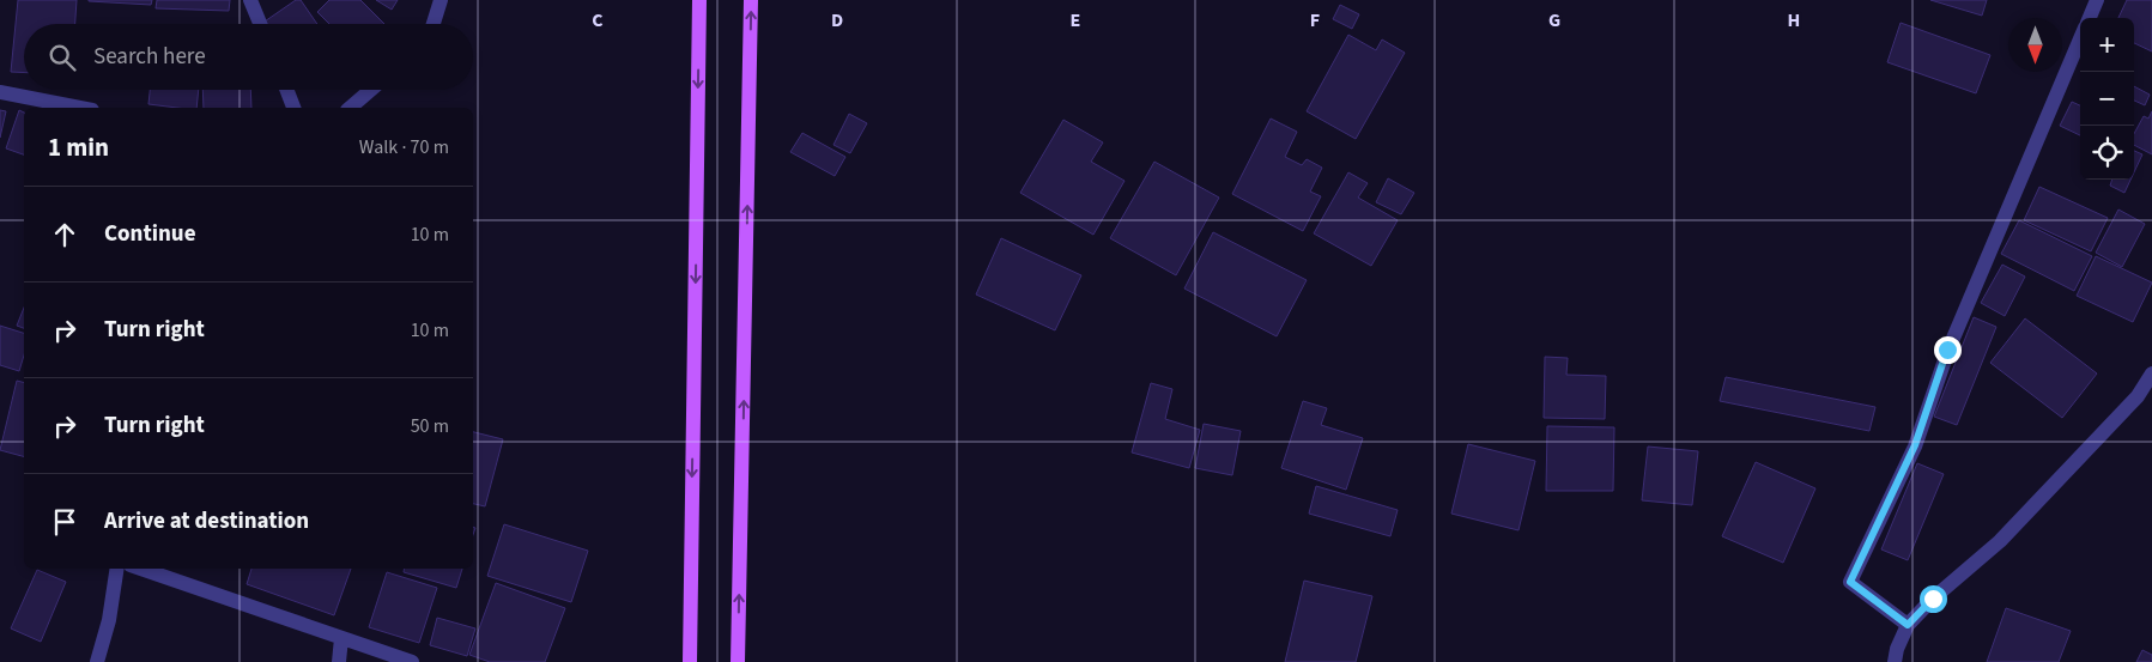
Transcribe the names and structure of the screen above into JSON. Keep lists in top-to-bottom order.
{
  "north": "bottom",
  "page": {
    "map_buttons": ["+", "−"],
    "search": "Search here",
    "heading": ["1 min", "Walk · 70 m"],
    "list": [
      ["Continue", "10 m"],
      ["Turn right", "10 m"],
      ["Turn right", "50 m"],
      "Arrive at destination"
    ]
  },
  "grid": {
    "columns": [
      "C",
      "D",
      "E",
      "F",
      "G",
      "H"
    ]
  }
}
